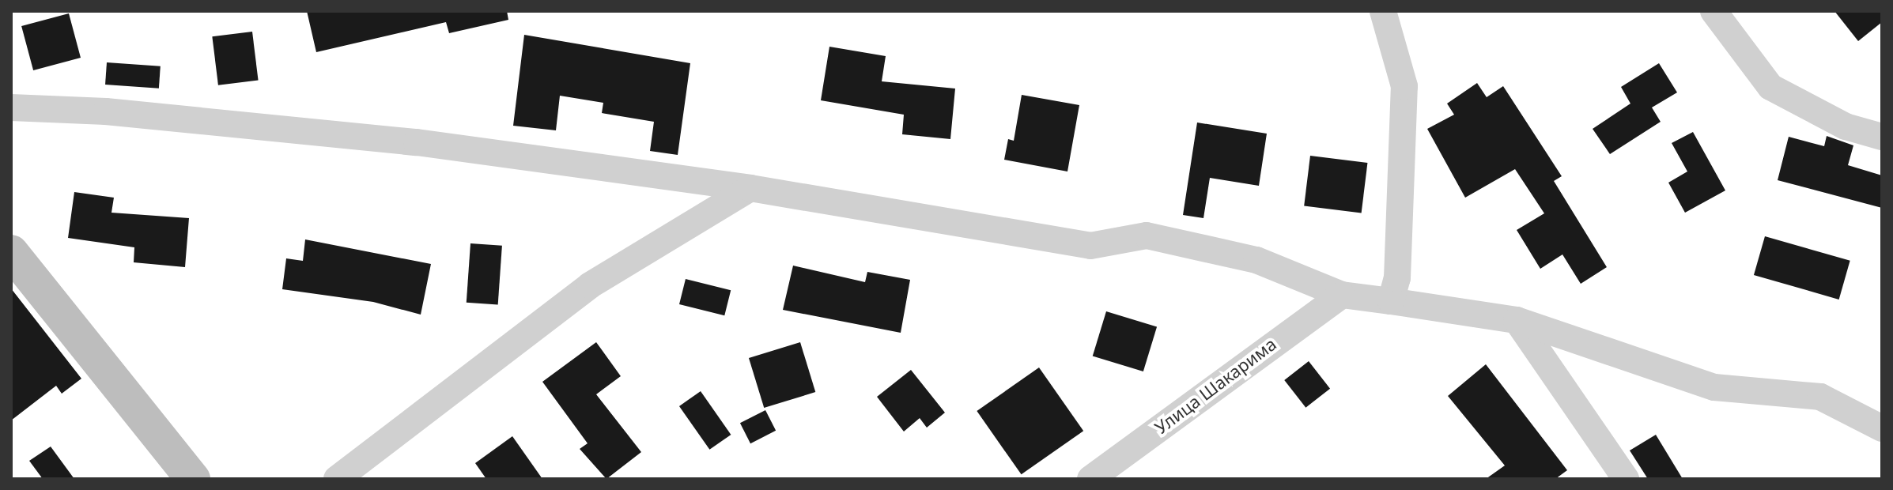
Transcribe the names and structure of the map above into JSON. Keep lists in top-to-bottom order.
{
  "streets": {
    "street": ["Улица Шакарима"]
  }
}
